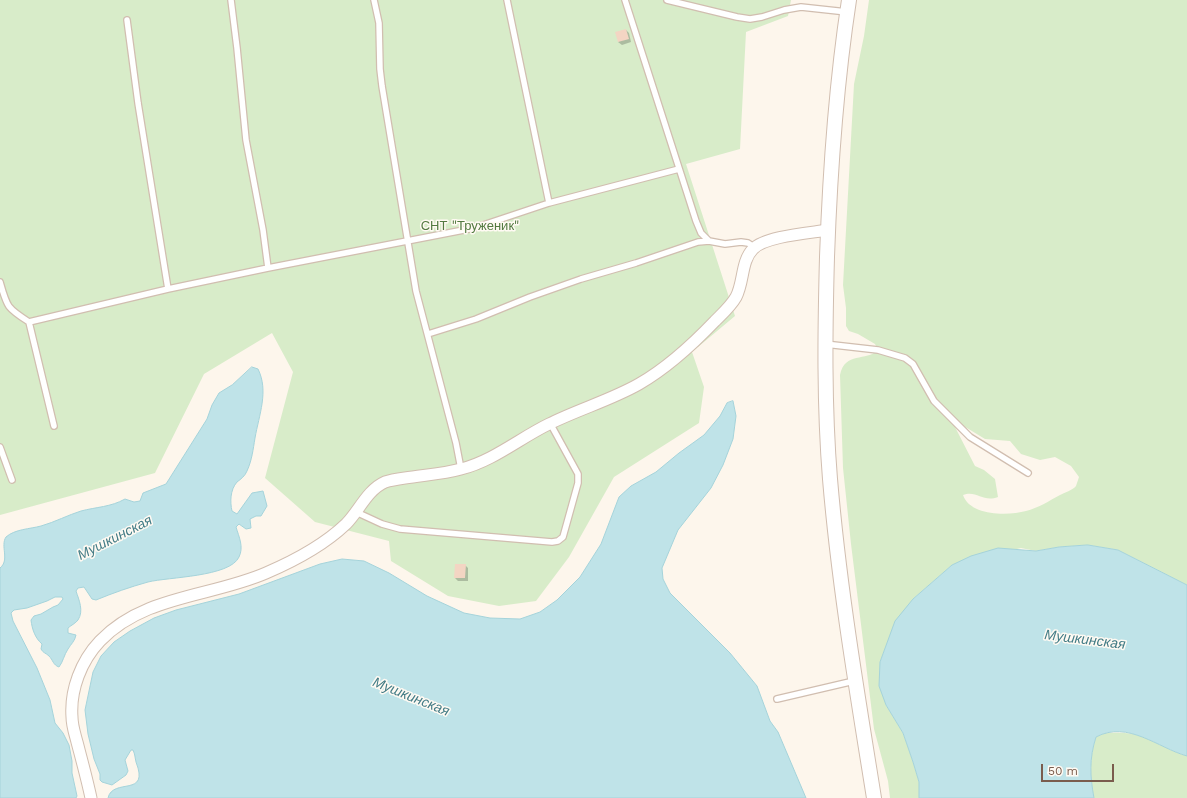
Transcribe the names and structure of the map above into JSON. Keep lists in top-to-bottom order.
{
  "water": ["Мушкинская"],
  "parks": ["СНТ \"Труженик\""],
  "scale_bar": "50 m"
}
